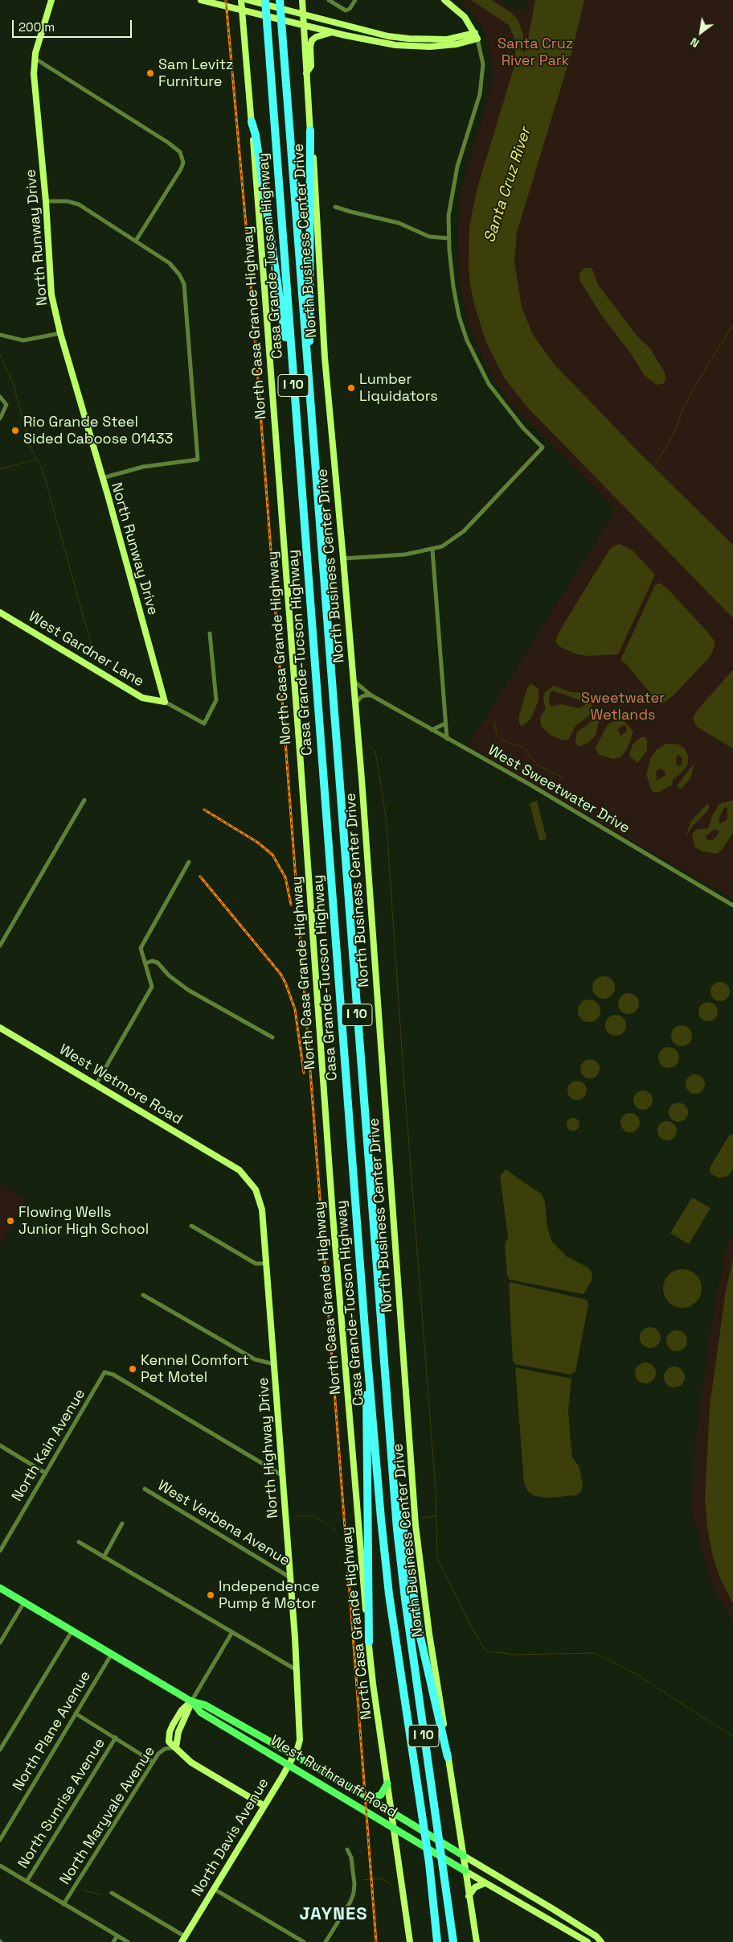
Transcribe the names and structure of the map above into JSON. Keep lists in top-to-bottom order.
{
  "streets": {
    "highway": ["Casa Grande-Tucson Highway", "I 10"],
    "main road": [
      "North Runway Drive",
      "North Business Center Drive",
      "North Casa Grande Highway",
      "West Gardner Lane",
      "West Wetmore Road",
      "North Highway Drive",
      "West Ruthrauff Road",
      "North Davis Avenue"
    ],
    "street": [
      "West Sweetwater Drive",
      "North Kain Avenue",
      "West Verbena Avenue",
      "North Plane Avenue",
      "North Sunrise Avenue",
      "North Maryvale Avenue"
    ]
  },
  "crossings": [
    ["North Runway Drive", "West Gardner Lane"],
    ["North Business Center Drive", "West Sweetwater Drive"],
    ["North Business Center Drive", "West Ruthrauff Road"],
    ["North Casa Grande Highway", "West Ruthrauff Road"],
    ["West Wetmore Road", "North Highway Drive"],
    ["North Kain Avenue", "North Highway Drive"],
    ["North Highway Drive", "West Verbena Avenue"],
    ["North Highway Drive", "North Davis Avenue"],
    ["North Plane Avenue", "West Ruthrauff Road"]
  ],
  "districts": ["JAYNES"],
  "water": ["Santa Cruz River"],
  "parks": ["Santa Cruz River Park", "Sweetwater Wetlands"],
  "places": [
    "Sam Levitz Furniture",
    "Lumber Liquidators",
    "Rio Grande Steel Sided Caboose 01433",
    "Flowing Wells Junior High School",
    "Kennel Comfort Pet Motel",
    "Independence Pump & Motor"
  ],
  "scale_bar": "200 m",
  "north": "bottom left"
}
